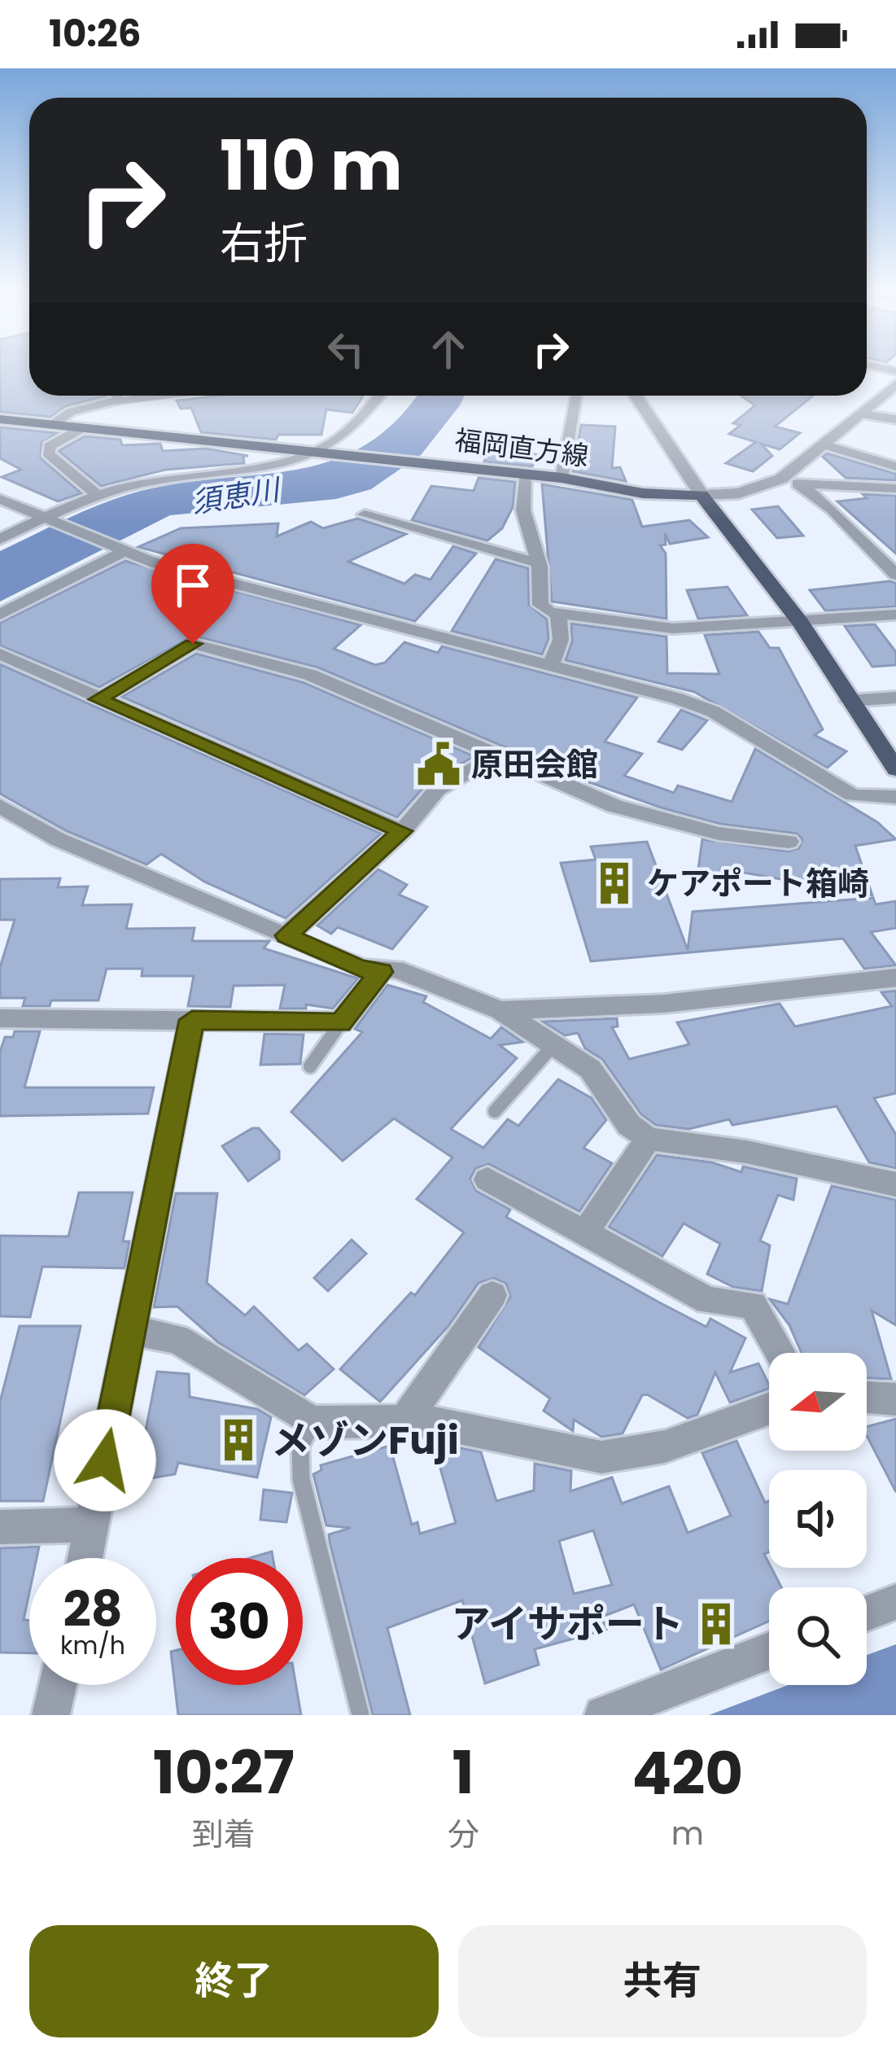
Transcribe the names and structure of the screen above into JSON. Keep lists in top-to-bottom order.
{
  "streets": {
    "main road": ["福岡直方線"]
  },
  "water": ["須恵川"],
  "places": {
    "public building": ["原田会館"],
    "building": ["ケアポート箱崎", "メゾンFuji", "アイサポート"]
  },
  "north": "left",
  "page": {
    "status": "10:26",
    "turn": ["110 m", "右折"],
    "speed": "28 km/h",
    "limit": "30",
    "eta": [
      "10:27",
      "到着",
      "1",
      "分",
      "420",
      "m"
    ],
    "buttons": ["終了", "共有"]
  }
}
